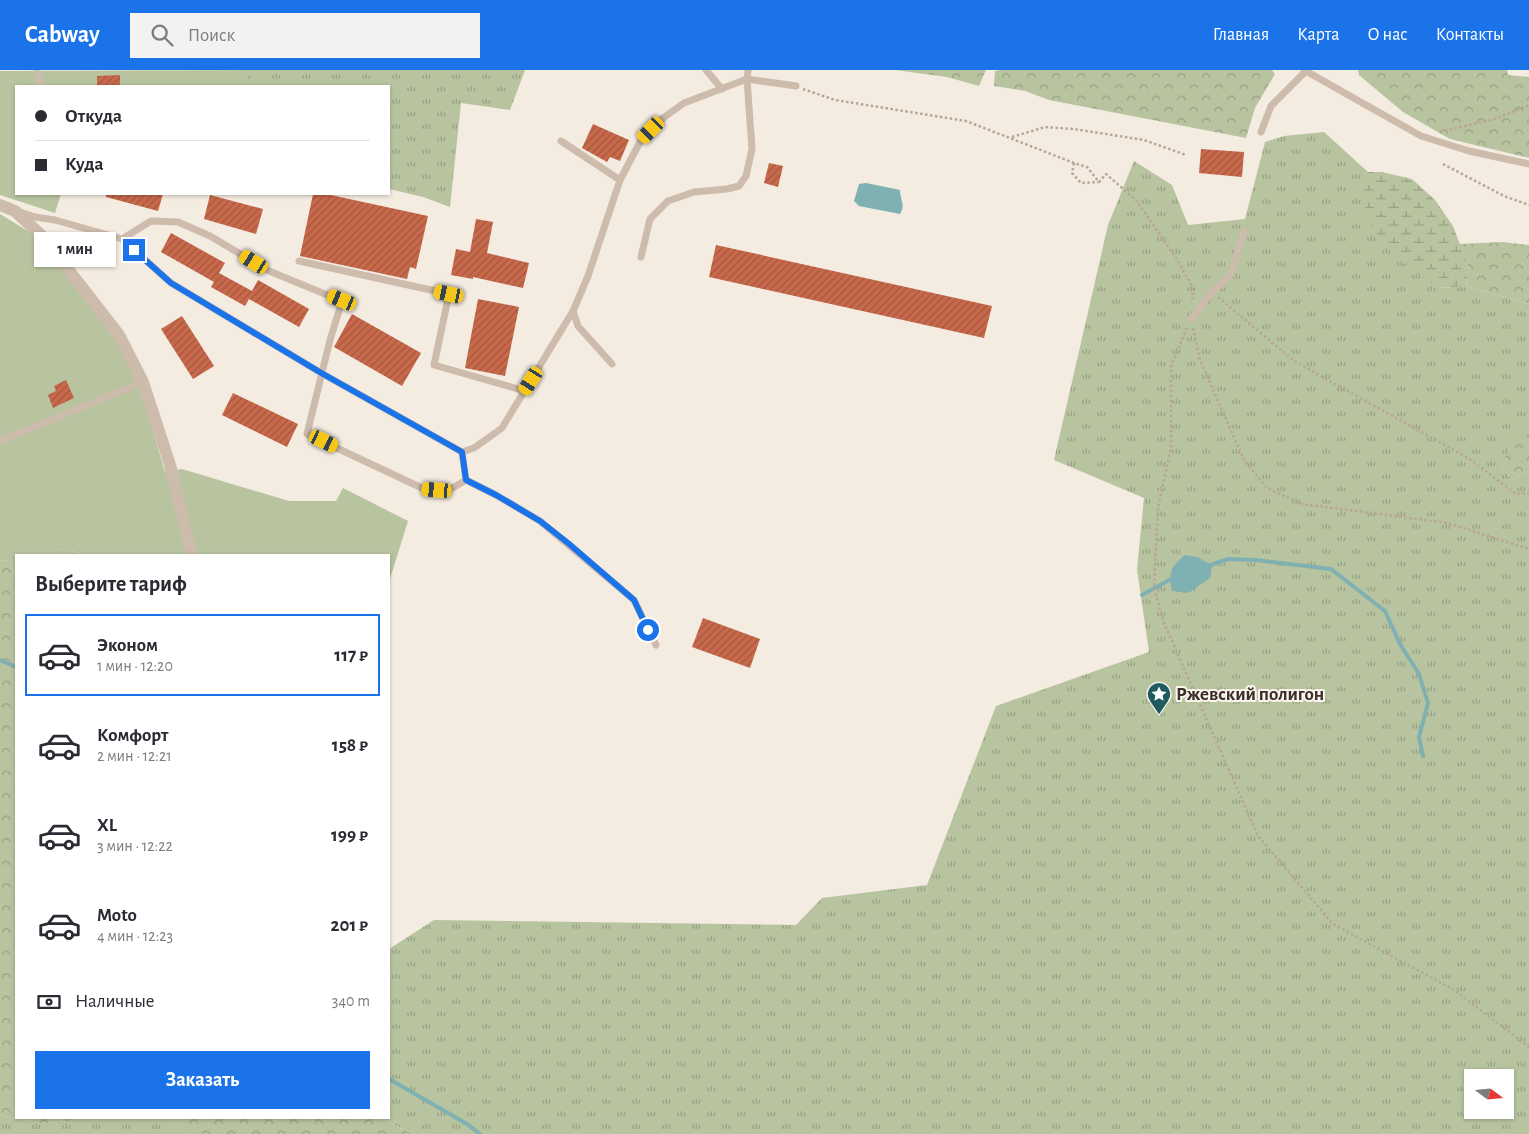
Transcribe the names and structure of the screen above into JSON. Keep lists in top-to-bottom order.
{
  "places": {
    "place": ["Ржевский полигон"]
  },
  "north": "right",
  "page": {
    "header": "Cabway",
    "search": "Поиск",
    "nav": [
      "Главная",
      "Карта",
      "О нас",
      "Контакты"
    ],
    "banner": ["Откуда", "Куда"],
    "bubble": "1 мин",
    "heading": "Выберите тариф",
    "list": [
      {
        "name": "Эконом",
        "note": "1 мин · 12:20",
        "value": "117 ₽"
      },
      {
        "name": "Комфорт",
        "note": "2 мин · 12:21",
        "value": "158 ₽"
      },
      {
        "name": "XL",
        "note": "3 мин · 12:22",
        "value": "199 ₽"
      },
      {
        "name": "Moto",
        "note": "4 мин · 12:23",
        "value": "201 ₽"
      }
    ],
    "pay": ["Наличные", "340 m"],
    "buttons": "Заказать"
  }
}
